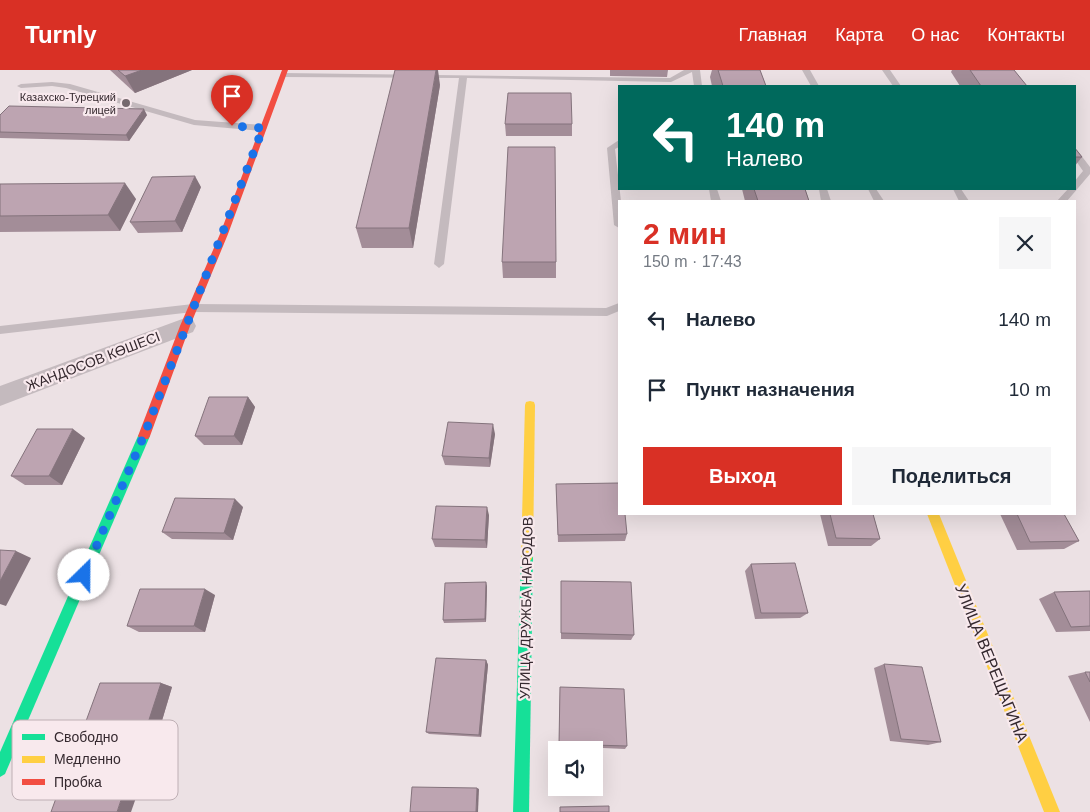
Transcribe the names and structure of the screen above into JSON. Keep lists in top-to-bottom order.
{
  "streets": {
    "street": ["ЖАНДОСОВ КӨШЕСІ", "УЛИЦА ДРУЖБА НАРОДОВ", "УЛИЦА ВЕРЕЩАГИНА"]
  },
  "places": ["Казахско-Турецкий лицей"],
  "legend": ["Свободно", "Медленно", "Пробка"],
  "page": {
    "header": "Turnly",
    "nav": [
      "Главная",
      "Карта",
      "О нас",
      "Контакты"
    ],
    "turn": ["140 m", "Налево"],
    "heading": ["2 мин", "150 m · 17:43"],
    "list": [
      {
        "name": "Налево",
        "value": "140 m"
      },
      {
        "name": "Пункт назначения",
        "value": "10 m"
      }
    ],
    "buttons": ["Выход", "Поделиться"]
  }
}
